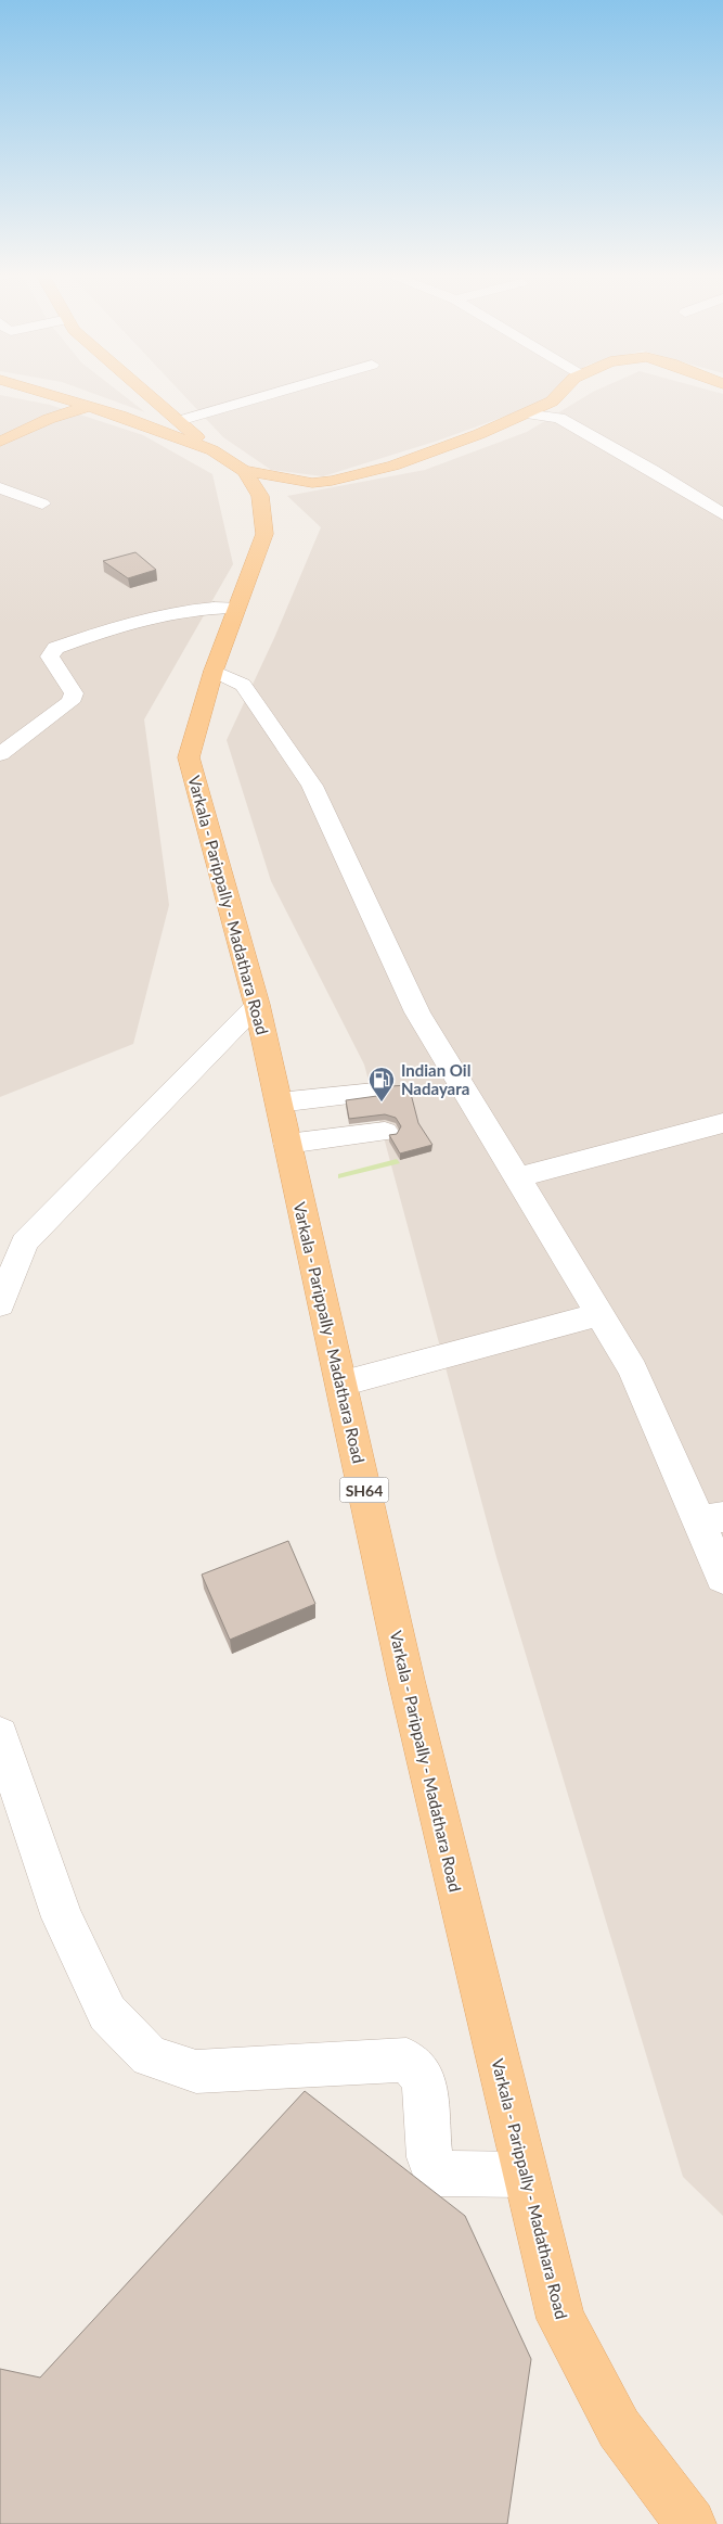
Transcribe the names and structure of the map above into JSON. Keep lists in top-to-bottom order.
{
  "streets": {
    "main road": ["Varkala - Parippally - Madathara Road", "SH64"]
  },
  "places": {
    "fuel station": ["Indian Oil Nadayara"]
  }
}
